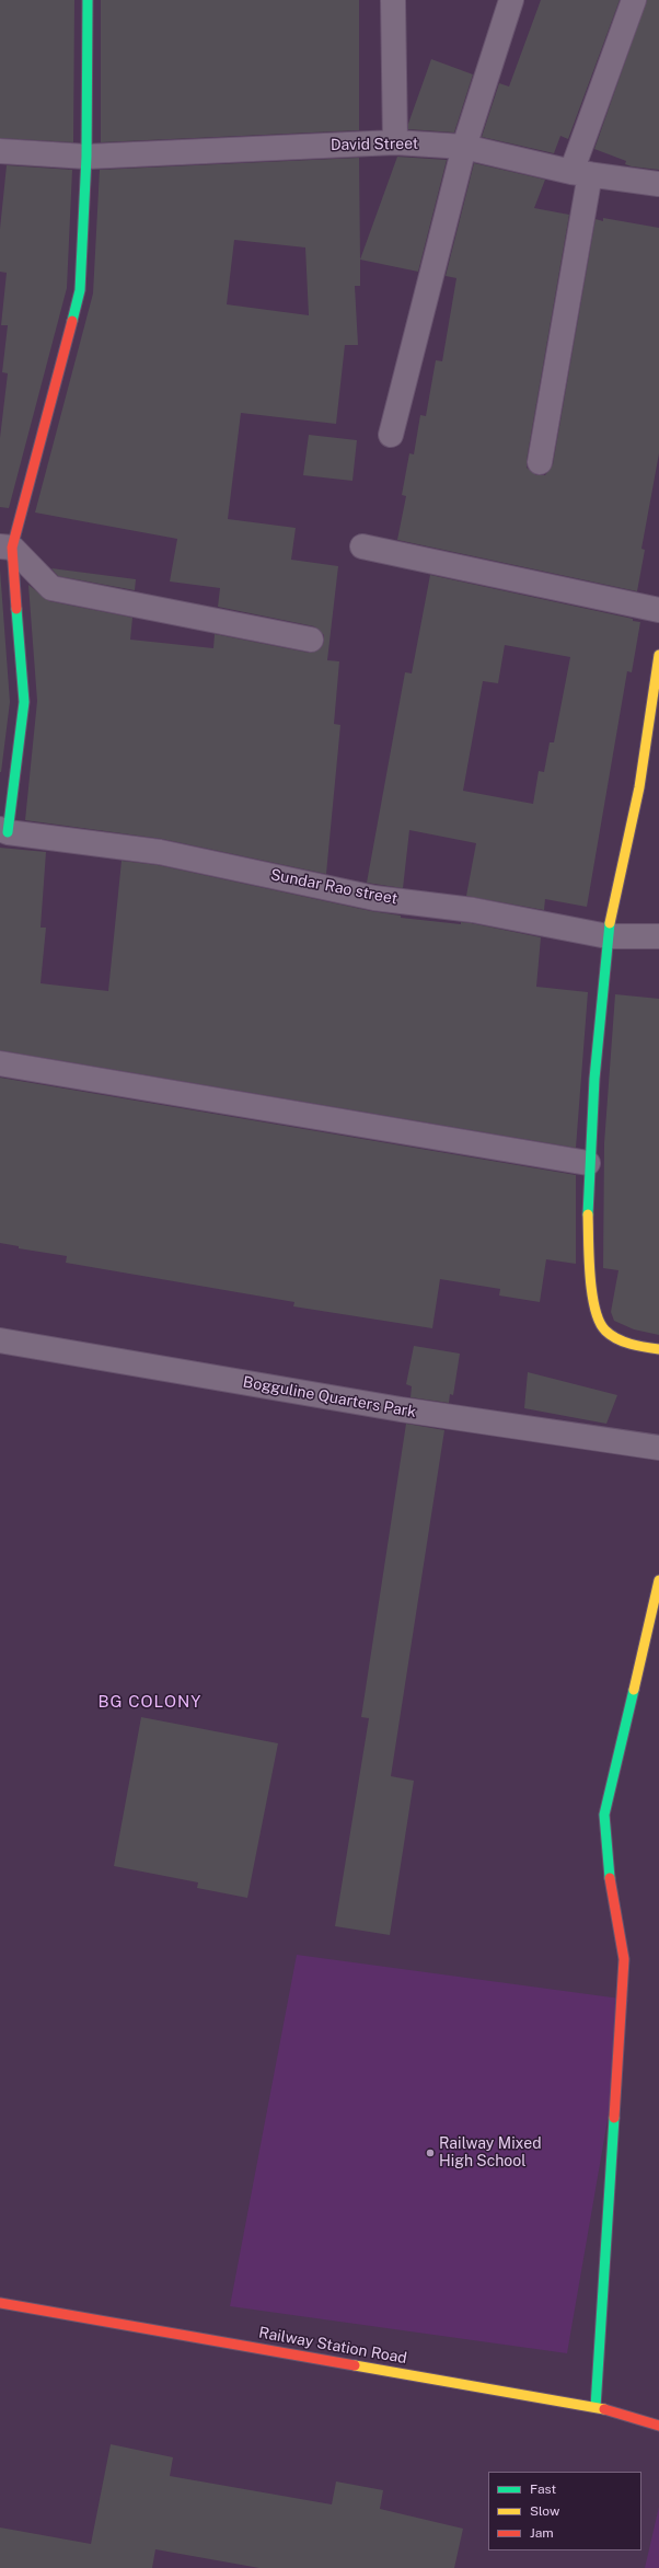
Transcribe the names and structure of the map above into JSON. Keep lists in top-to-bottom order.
{
  "streets": {
    "street": [
      "David Street",
      "Sundar Rao street",
      "Bogguline Quarters Park",
      "Railway Station Road"
    ]
  },
  "districts": ["BG COLONY"],
  "places": ["Railway Mixed High School"],
  "legend": ["Fast", "Slow", "Jam"]
}
